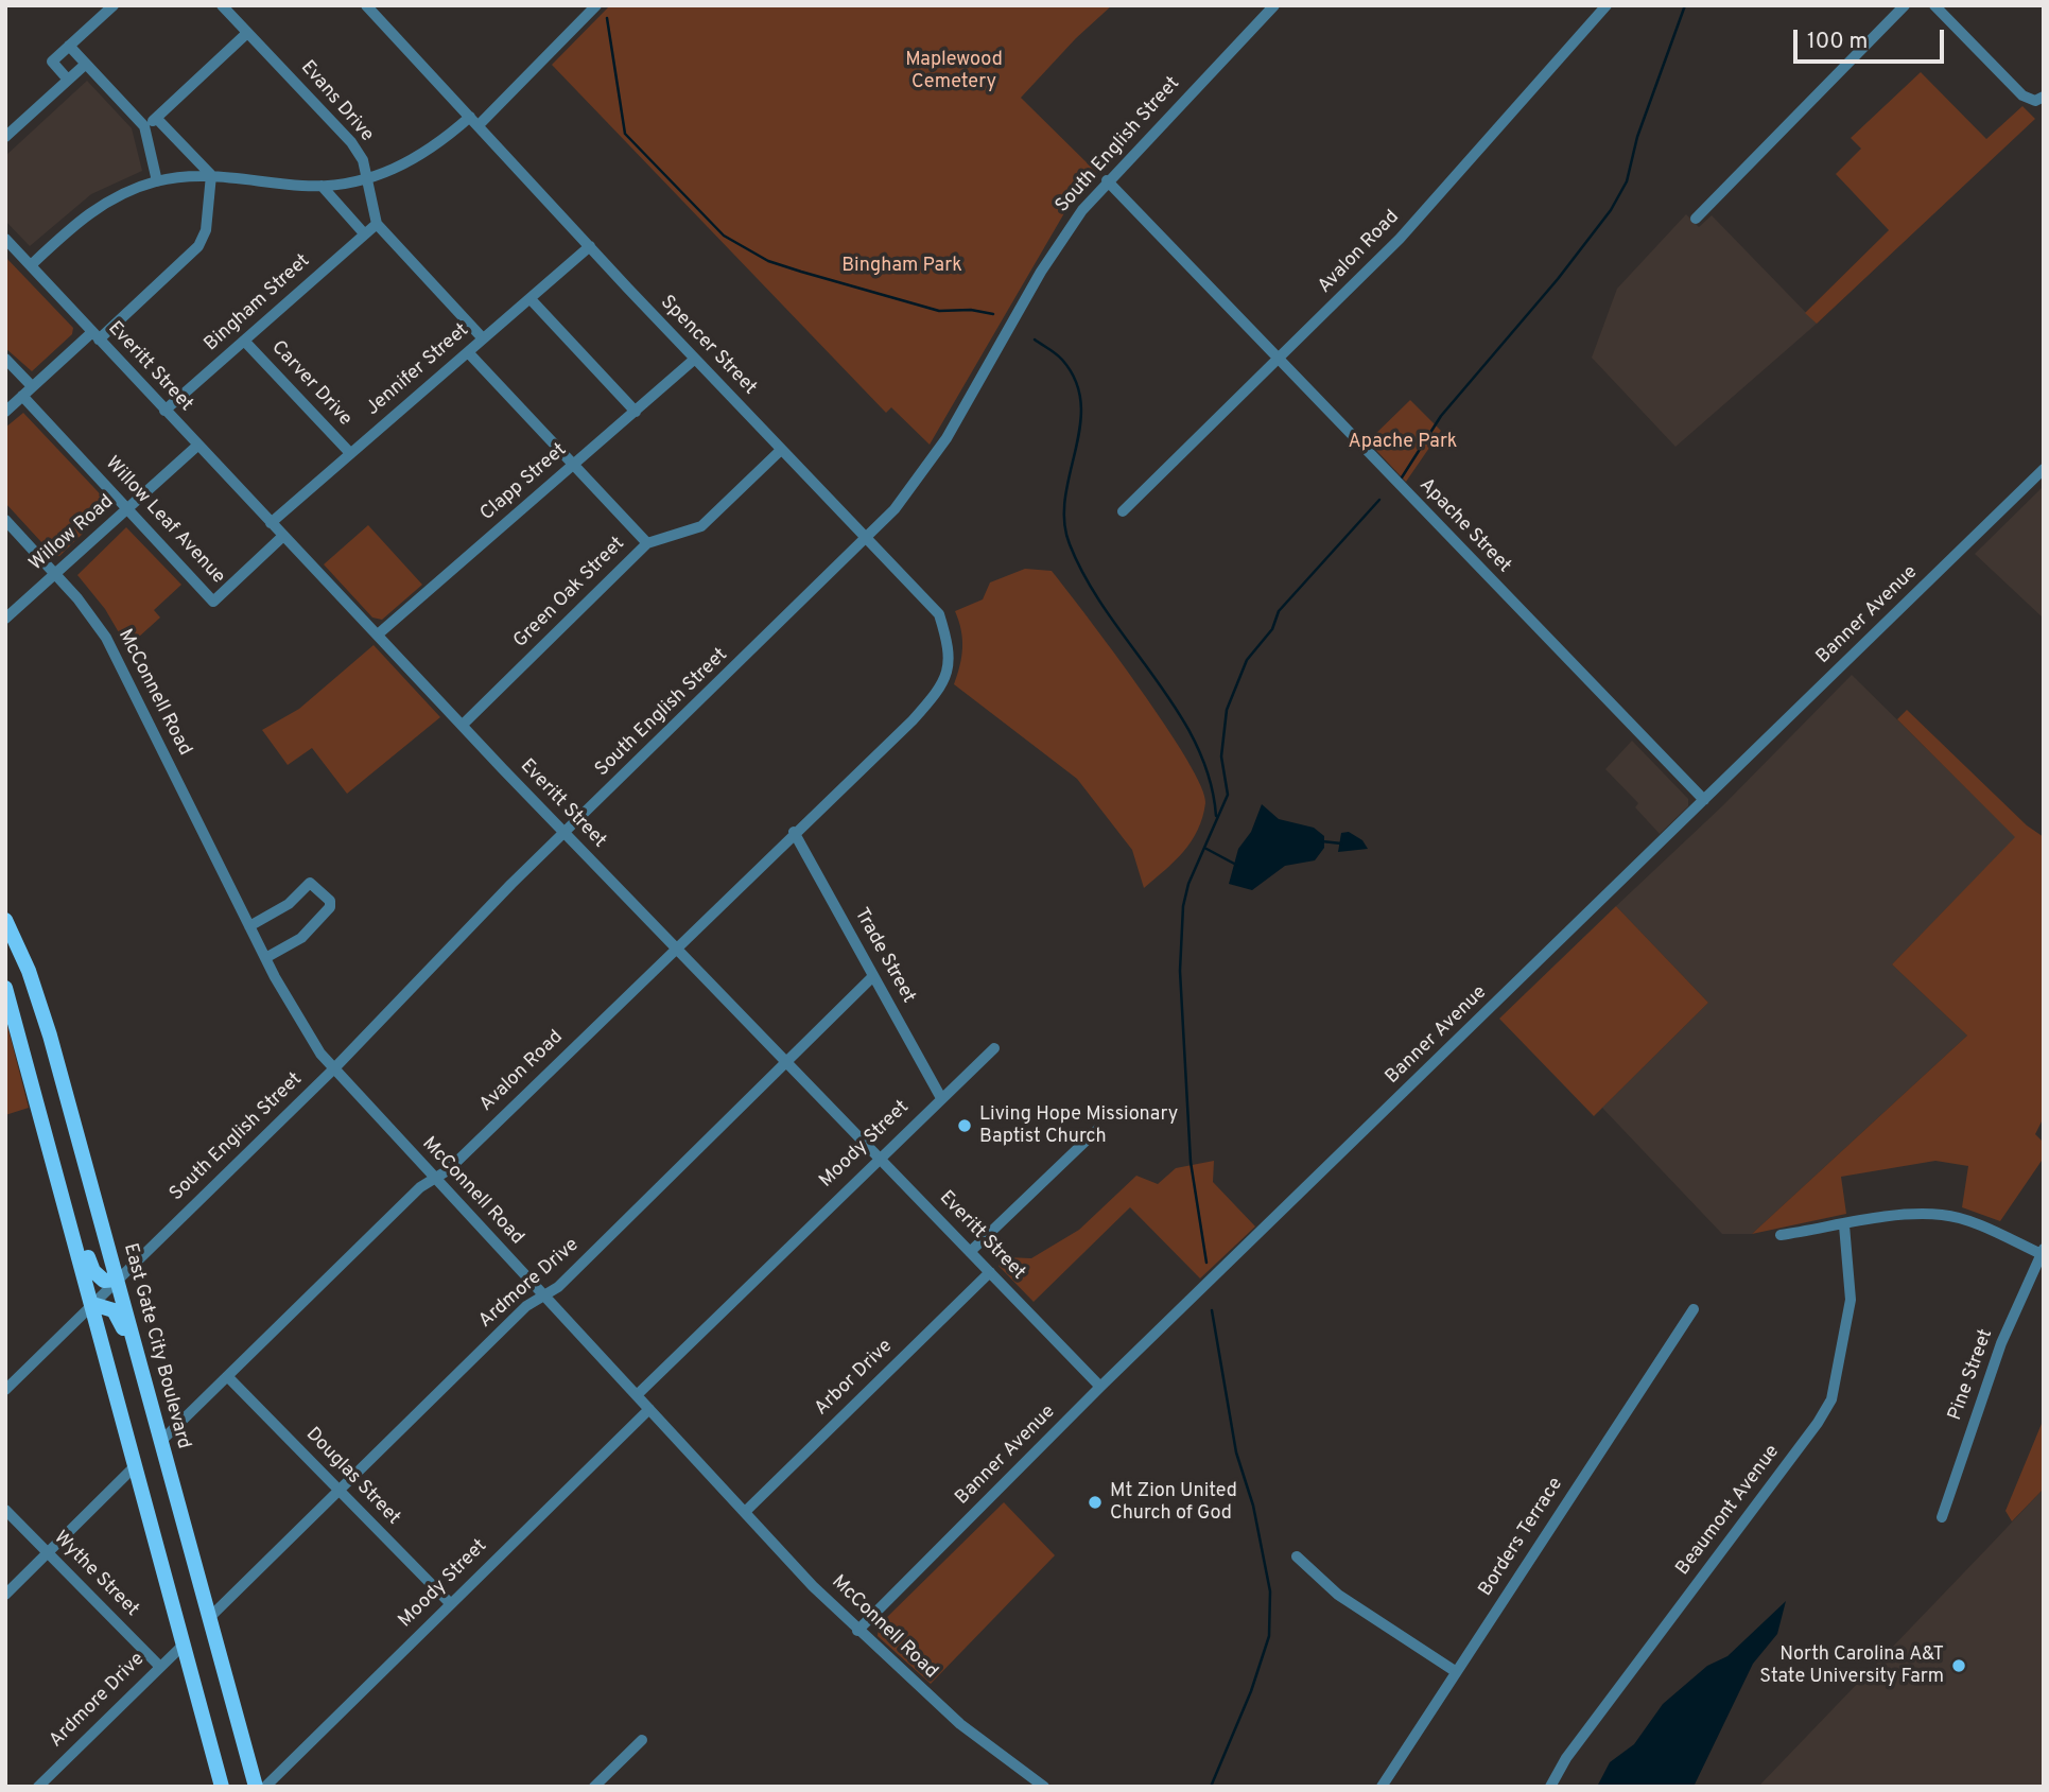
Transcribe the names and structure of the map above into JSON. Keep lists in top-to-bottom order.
{
  "streets": {
    "main road": ["East Gate City Boulevard"],
    "street": [
      "Evans Drive",
      "South English Street",
      "Avalon Road",
      "Bingham Street",
      "Spencer Street",
      "Everitt Street",
      "Jennifer Street",
      "Carver Drive",
      "Clapp Street",
      "Willow Leaf Avenue",
      "Apache Street",
      "Willow Road",
      "Green Oak Street",
      "Banner Avenue",
      "McConnell Road",
      "Trade Street",
      "Moody Street",
      "Ardmore Drive",
      "Pine Street",
      "Arbor Drive",
      "Douglas Street",
      "Beaumont Avenue",
      "Borders Terrace",
      "Wythe Street"
    ]
  },
  "crossings": [
    ["Evans Drive", "Bingham Street"],
    ["South English Street", "Spencer Street"],
    ["South English Street", "Everitt Street"],
    ["South English Street", "Apache Street"],
    ["South English Street", "McConnell Road"],
    ["South English Street", "East Gate City Boulevard"],
    ["Avalon Road", "Spencer Street"],
    ["Avalon Road", "Everitt Street"],
    ["Avalon Road", "Apache Street"],
    ["Avalon Road", "McConnell Road"],
    ["Avalon Road", "Trade Street"],
    ["Avalon Road", "East Gate City Boulevard"],
    ["Avalon Road", "Douglas Street"],
    ["Bingham Street", "Everitt Street"],
    ["Bingham Street", "Carver Drive"],
    ["Spencer Street", "Jennifer Street"],
    ["Spencer Street", "Clapp Street"],
    ["Spencer Street", "Green Oak Street"],
    ["Everitt Street", "Jennifer Street"],
    ["Everitt Street", "Clapp Street"],
    ["Everitt Street", "Willow Leaf Avenue"],
    ["Everitt Street", "Willow Road"],
    ["Everitt Street", "Green Oak Street"],
    ["Everitt Street", "Banner Avenue"],
    ["Everitt Street", "Moody Street"],
    ["Everitt Street", "Ardmore Drive"],
    ["Everitt Street", "Arbor Drive"],
    ["Jennifer Street", "Carver Drive"],
    ["Willow Leaf Avenue", "Willow Road"],
    ["Apache Street", "Banner Avenue"],
    ["Willow Road", "McConnell Road"],
    ["Banner Avenue", "McConnell Road"],
    ["McConnell Road", "Moody Street"],
    ["McConnell Road", "Ardmore Drive"],
    ["McConnell Road", "Arbor Drive"],
    ["Trade Street", "Moody Street"],
    ["Trade Street", "Ardmore Drive"],
    ["Moody Street", "Douglas Street"],
    ["Ardmore Drive", "East Gate City Boulevard"],
    ["Ardmore Drive", "Douglas Street"],
    ["Ardmore Drive", "Wythe Street"]
  ],
  "parks": ["Maplewood Cemetery", "Bingham Park", "Apache Park"],
  "places": ["Living Hope Missionary Baptist Church", "Mt Zion United Church of God", "North Carolina A&T State University Farm"],
  "scale_bar": "100 m"
}
